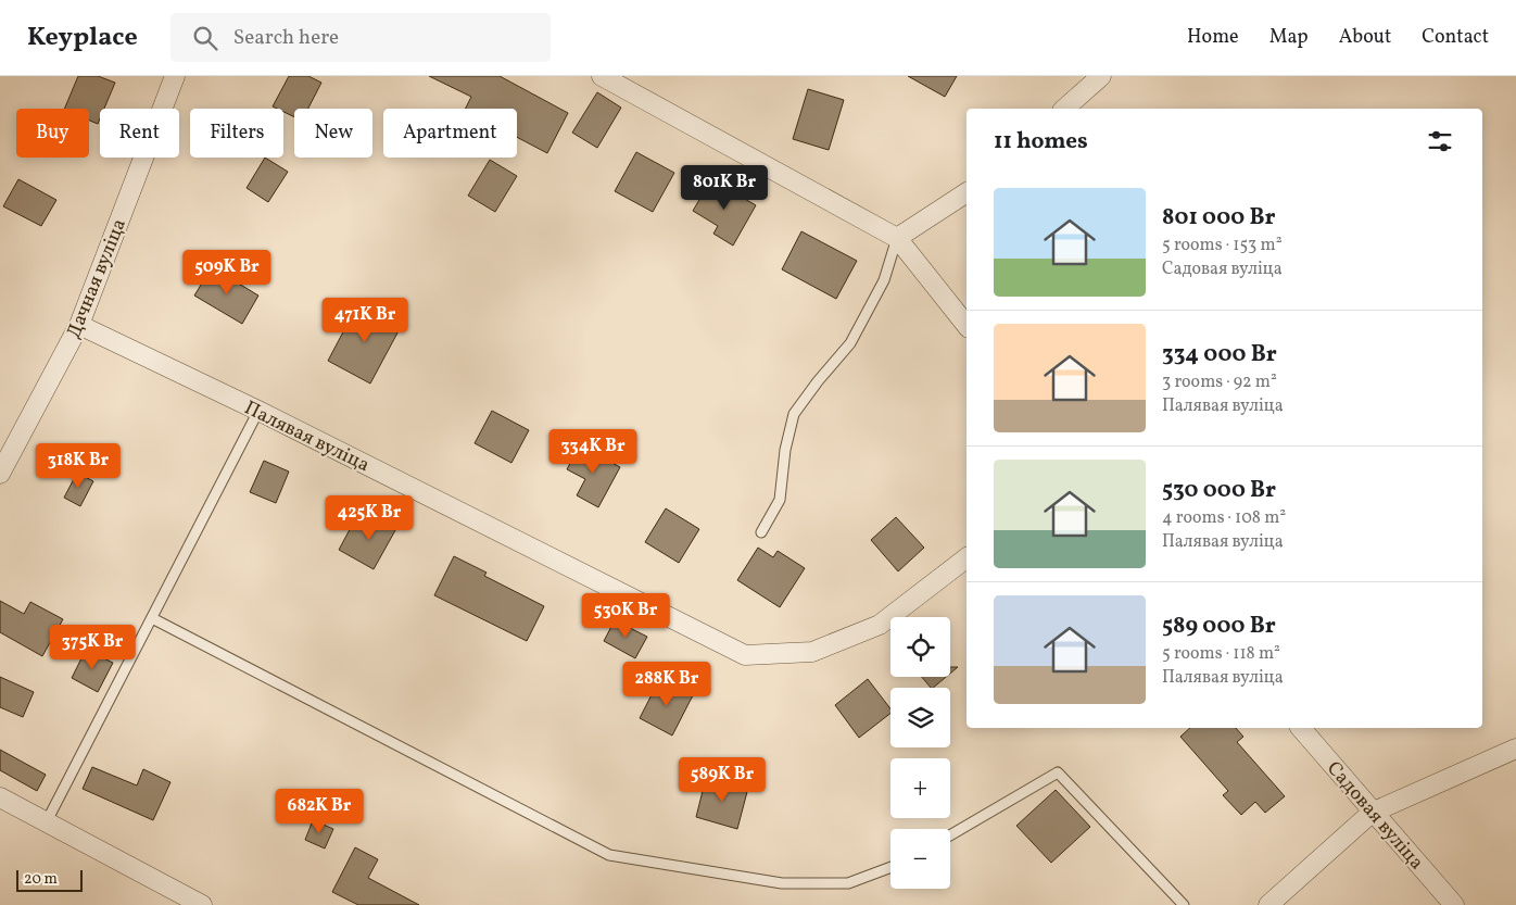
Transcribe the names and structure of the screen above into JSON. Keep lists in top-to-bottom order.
{
  "streets": {
    "street": ["Дачная вуліца", "Палявая вуліца", "Садовая вуліца"]
  },
  "crossings": [
    ["Дачная вуліца", "Палявая вуліца"]
  ],
  "scale_bar": "20 m",
  "page": {
    "header": "Keyplace",
    "search": "Search here",
    "nav": [
      "Home",
      "Map",
      "About",
      "Contact"
    ],
    "chip": [
      "Buy",
      "Rent",
      "Filters",
      "New",
      "Apartment"
    ],
    "heading": "11 homes",
    "price": [
      "801K Br",
      "509K Br",
      "471K Br",
      "334K Br",
      "318K Br",
      "425K Br",
      "530K Br",
      "375K Br",
      "288K Br",
      "589K Br",
      "682K Br"
    ],
    "list": [
      {
        "name": "801 000 Br",
        "note": "5 rooms · 153 m² · Садовая вуліца"
      },
      {
        "name": "334 000 Br",
        "note": "3 rooms · 92 m² · Палявая вуліца"
      },
      {
        "name": "530 000 Br",
        "note": "4 rooms · 108 m² · Палявая вуліца"
      },
      {
        "name": "589 000 Br",
        "note": "5 rooms · 118 m² · Палявая вуліца"
      }
    ],
    "map_buttons": ["+", "−"],
    "scale": "20 m"
  }
}
